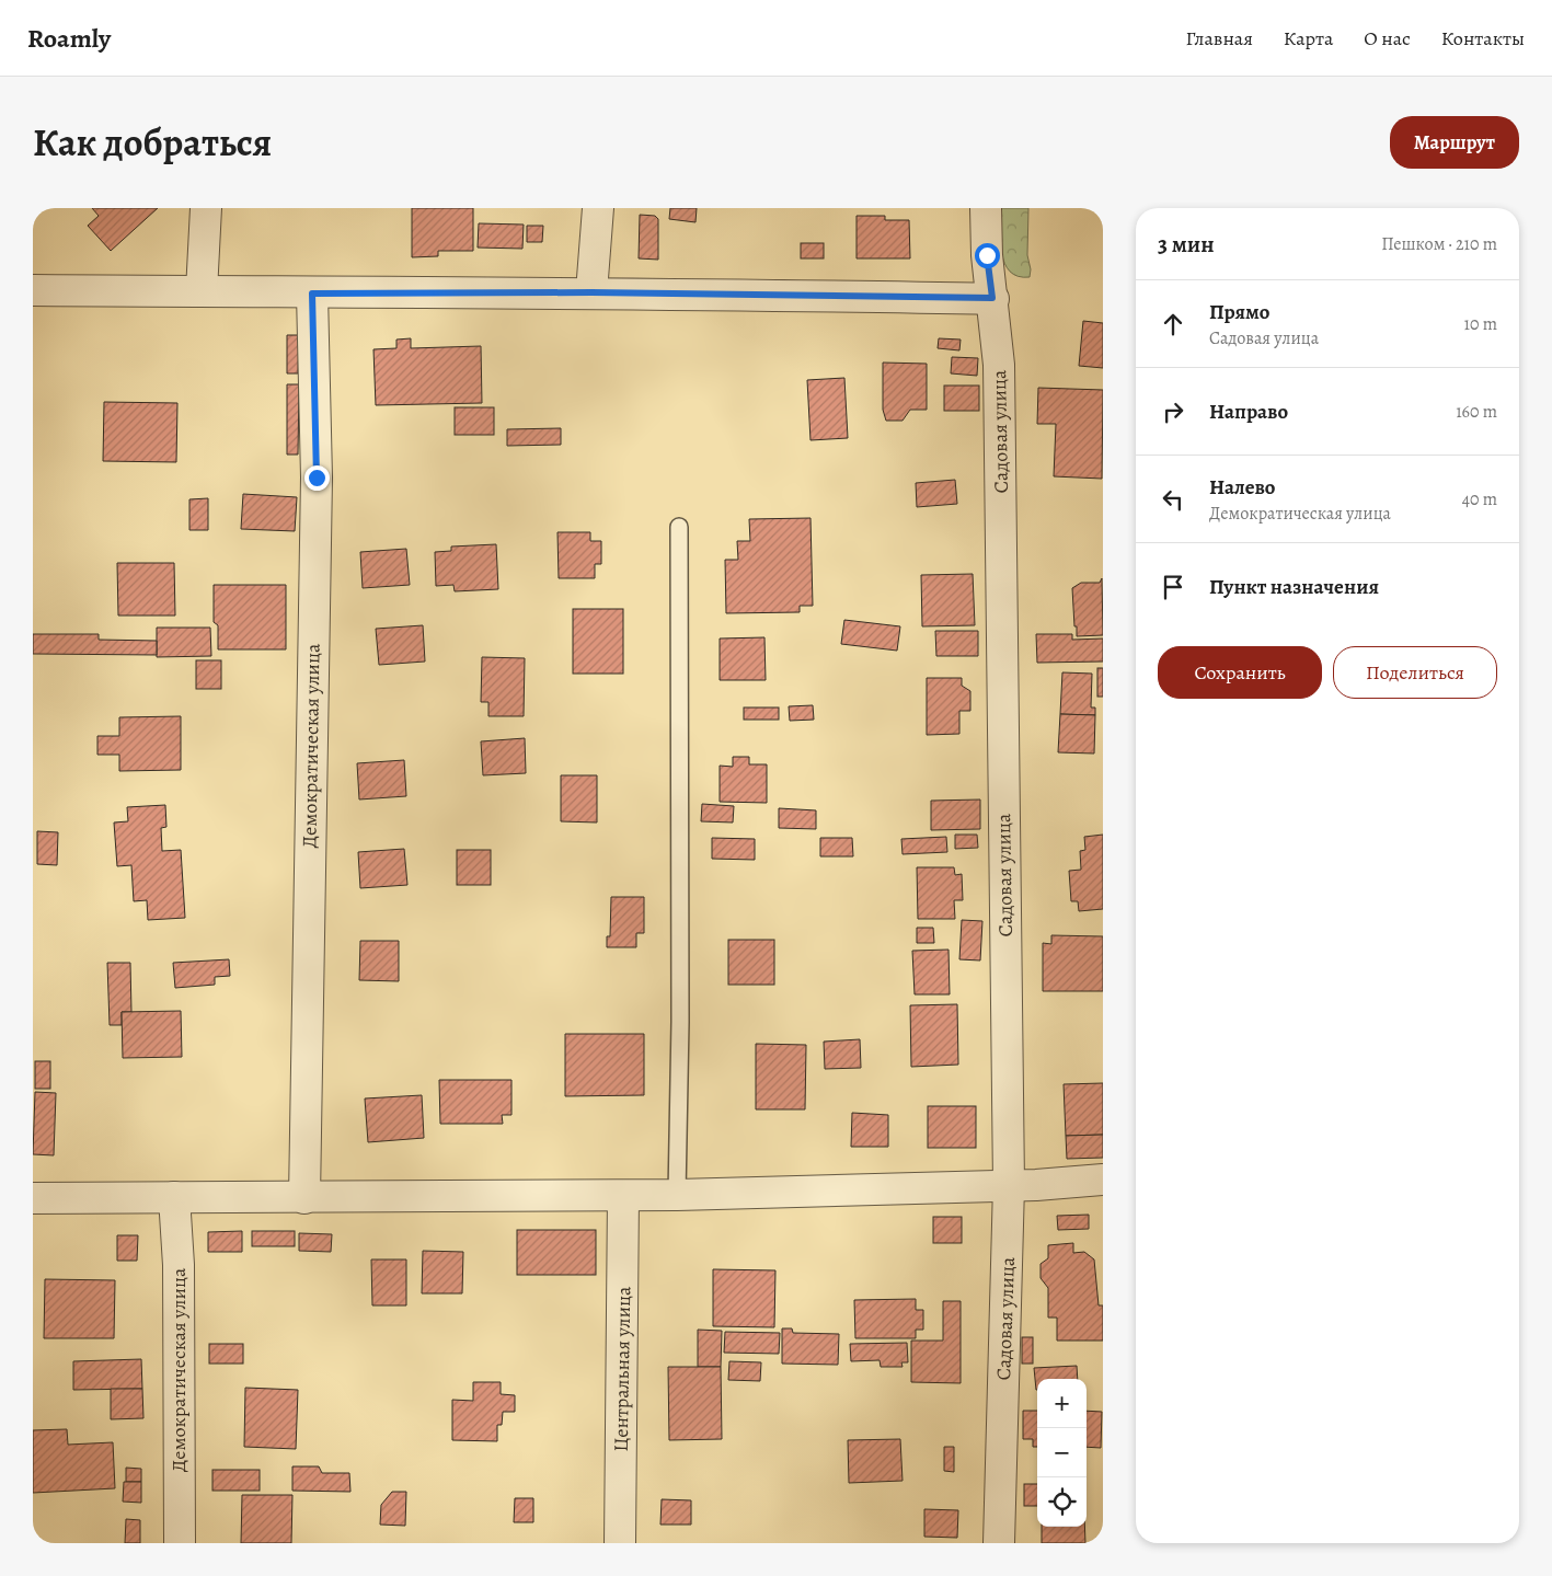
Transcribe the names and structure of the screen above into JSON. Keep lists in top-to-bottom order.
{
  "streets": {
    "street": ["Садовая улица", "Демократическая улица", "Центральная улица"]
  },
  "page": {
    "header": "Roamly",
    "nav": [
      "Главная",
      "Карта",
      "О нас",
      "Контакты"
    ],
    "title": "Как добраться",
    "buttons": [
      "Маршрут",
      ["Сохранить", "Поделиться"]
    ],
    "heading": ["3 мин", "Пешком · 210 m"],
    "list": [
      ["Прямо", "Садовая улица", "10 m"],
      ["Направо", "160 m"],
      ["Налево", "Демократическая улица", "40 m"],
      "Пункт назначения"
    ],
    "map_buttons": ["+", "−"]
  }
}
